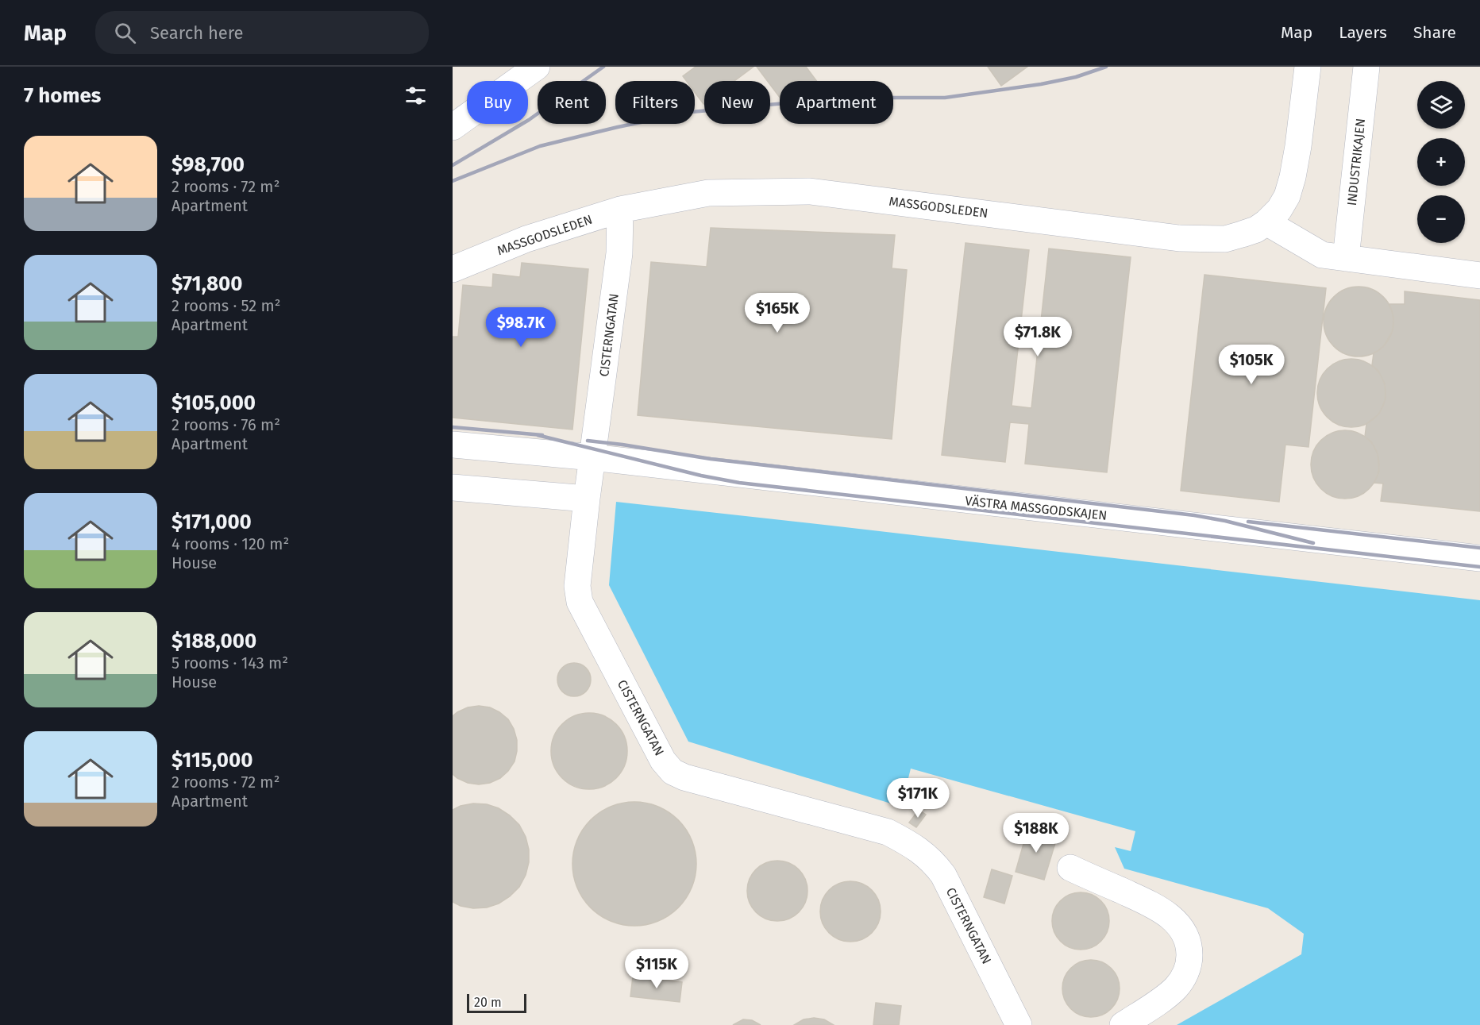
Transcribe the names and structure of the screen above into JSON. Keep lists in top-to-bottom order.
{
  "streets": {
    "street": [
      "INDUSTRIKAJEN",
      "MASSGODSLEDEN",
      "CISTERNGATAN",
      "VÄSTRA MASSGODSKAJEN"
    ]
  },
  "crossings": [
    ["MASSGODSLEDEN", "CISTERNGATAN"],
    ["CISTERNGATAN", "VÄSTRA MASSGODSKAJEN"]
  ],
  "scale_bar": "20 m",
  "page": {
    "header": "Map",
    "search": "Search here",
    "nav": ["Map", "Layers", "Share"],
    "heading": "7 homes",
    "map_buttons": ["+", "−"],
    "chip": [
      "Buy",
      "Rent",
      "Filters",
      "New",
      "Apartment"
    ],
    "list": [
      {
        "name": "$98,700",
        "note": "2 rooms · 72 m² · Apartment"
      },
      {
        "name": "$71,800",
        "note": "2 rooms · 52 m² · Apartment"
      },
      {
        "name": "$105,000",
        "note": "2 rooms · 76 m² · Apartment"
      },
      {
        "name": "$171,000",
        "note": "4 rooms · 120 m² · House"
      },
      {
        "name": "$188,000",
        "note": "5 rooms · 143 m² · House"
      },
      {
        "name": "$115,000",
        "note": "2 rooms · 72 m² · Apartment"
      }
    ],
    "price": [
      "$165K",
      "$98.7K",
      "$71.8K",
      "$105K",
      "$171K",
      "$188K",
      "$115K"
    ],
    "scale": "20 m"
  }
}
